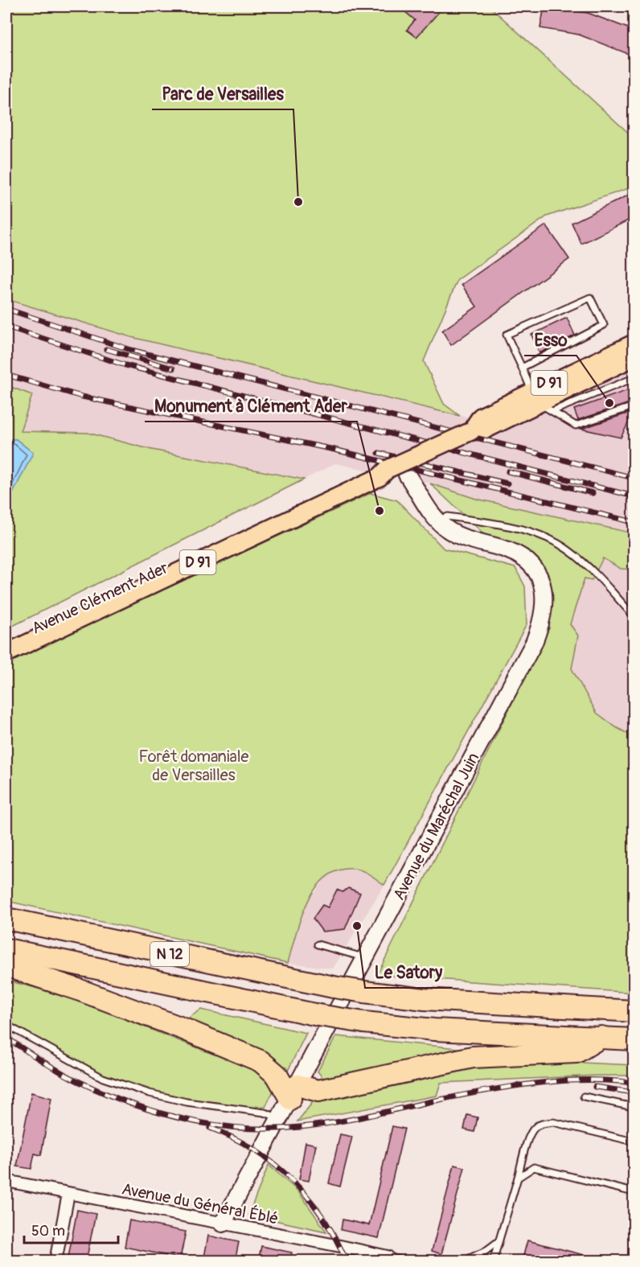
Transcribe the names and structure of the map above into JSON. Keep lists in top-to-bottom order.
{
  "streets": {
    "highway": ["N 12"],
    "main road": ["D 91", "Avenue Clément Ader"],
    "street": ["Avenue du Maréchal Juin", "Avenue du Général Éblé"]
  },
  "crossings": [
    ["D 91", "Avenue Clément Ader"],
    ["Avenue du Maréchal Juin", "Avenue du Général Éblé"]
  ],
  "parks": ["Forêt domaniale de Versailles"],
  "places": [
    "Parc de Versailles",
    "Esso",
    "Monument à Clément Ader",
    "Le Satory"
  ],
  "scale_bar": "50 m"
}
